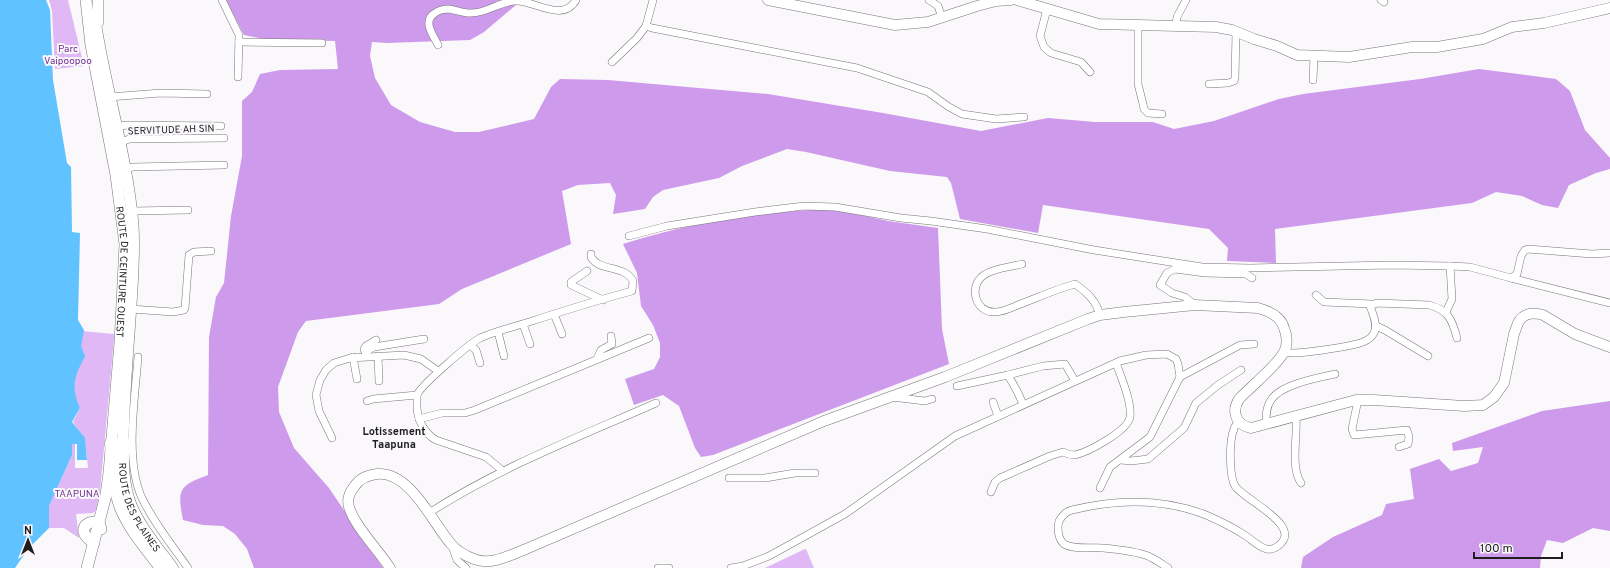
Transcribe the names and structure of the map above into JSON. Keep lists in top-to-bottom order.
{
  "streets": {
    "highway": ["ROUTE DES PLAINES"],
    "main road": ["ROUTE DE CEINTURE OUEST"],
    "street": ["SERVITUDE AH SIN"]
  },
  "crossings": [
    ["SERVITUDE AH SIN", "ROUTE DE CEINTURE OUEST"],
    ["ROUTE DE CEINTURE OUEST", "ROUTE DES PLAINES"]
  ],
  "districts": ["Lotissement Taapuna"],
  "parks": ["Parc Vaipoopoo", "TAAPUNA"],
  "scale_bar": "100 m",
  "north": "top"
}
